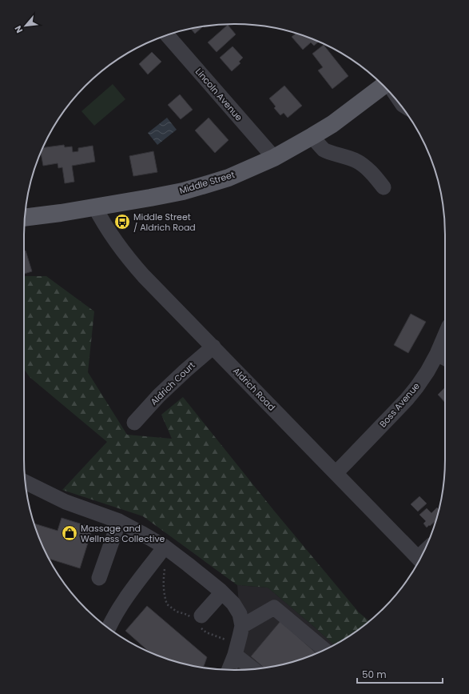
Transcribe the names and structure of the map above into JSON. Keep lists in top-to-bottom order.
{
  "streets": {
    "main road": ["Middle Street"],
    "street": [
      "Lincoln Avenue",
      "Aldrich Court",
      "Aldrich Road",
      "Boss Avenue"
    ]
  },
  "crossings": [
    ["Lincoln Avenue", "Middle Street"],
    ["Middle Street", "Aldrich Road"],
    ["Aldrich Court", "Aldrich Road"],
    ["Aldrich Road", "Boss Avenue"]
  ],
  "places": {
    "bus stop": ["Middle Street / Aldrich Road"],
    "shop": ["Massage and Wellness Collective"]
  },
  "scale_bar": "50 m",
  "north": "bottom left"
}
